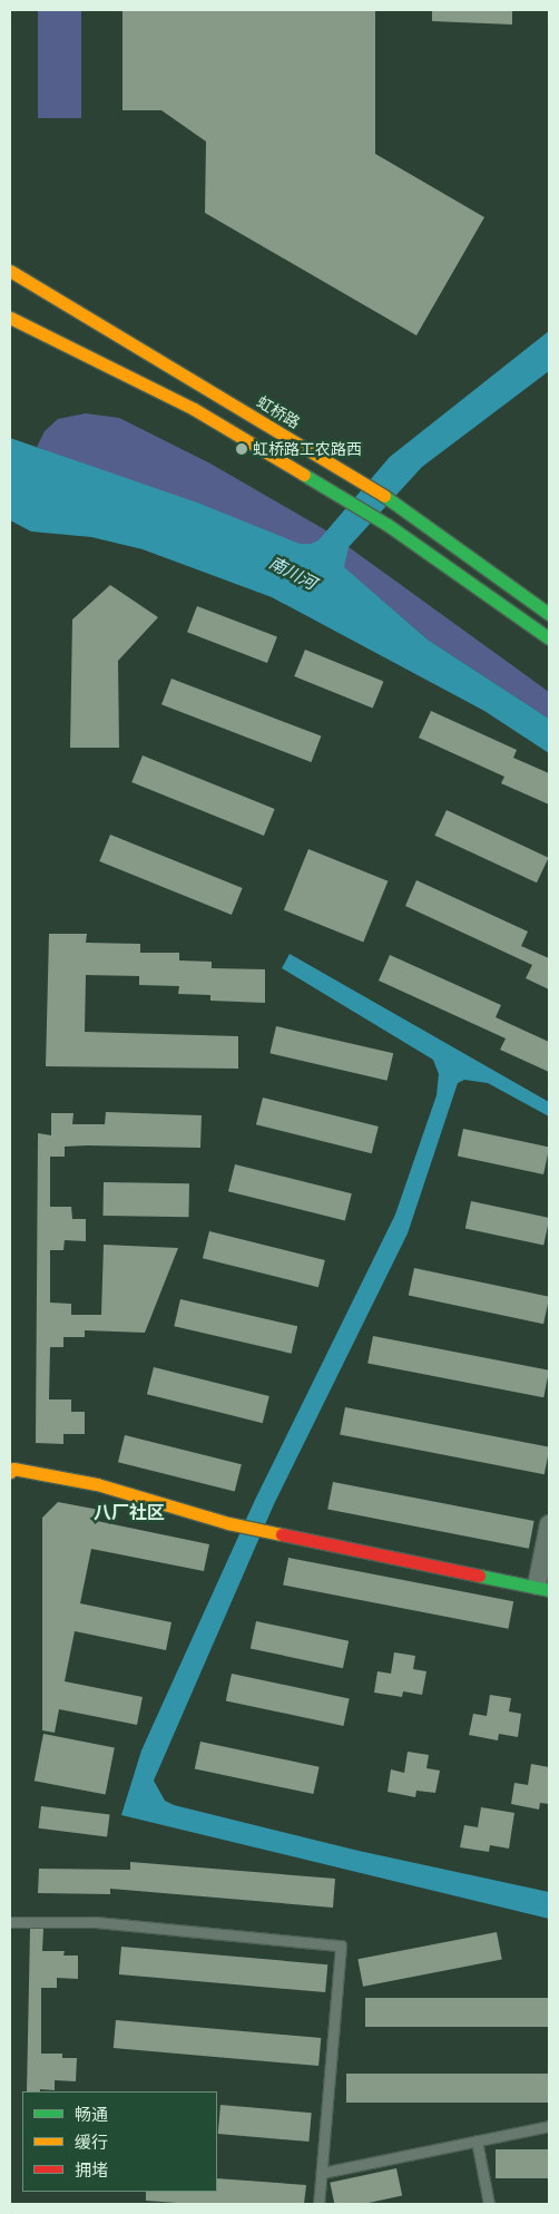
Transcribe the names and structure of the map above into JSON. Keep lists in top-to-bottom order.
{
  "streets": {
    "main road": ["虹桥路"]
  },
  "districts": ["八厂社区"],
  "water": ["南川河"],
  "places": ["虹桥路工农路西"],
  "legend": ["畅通", "缓行", "拥堵"]
}
